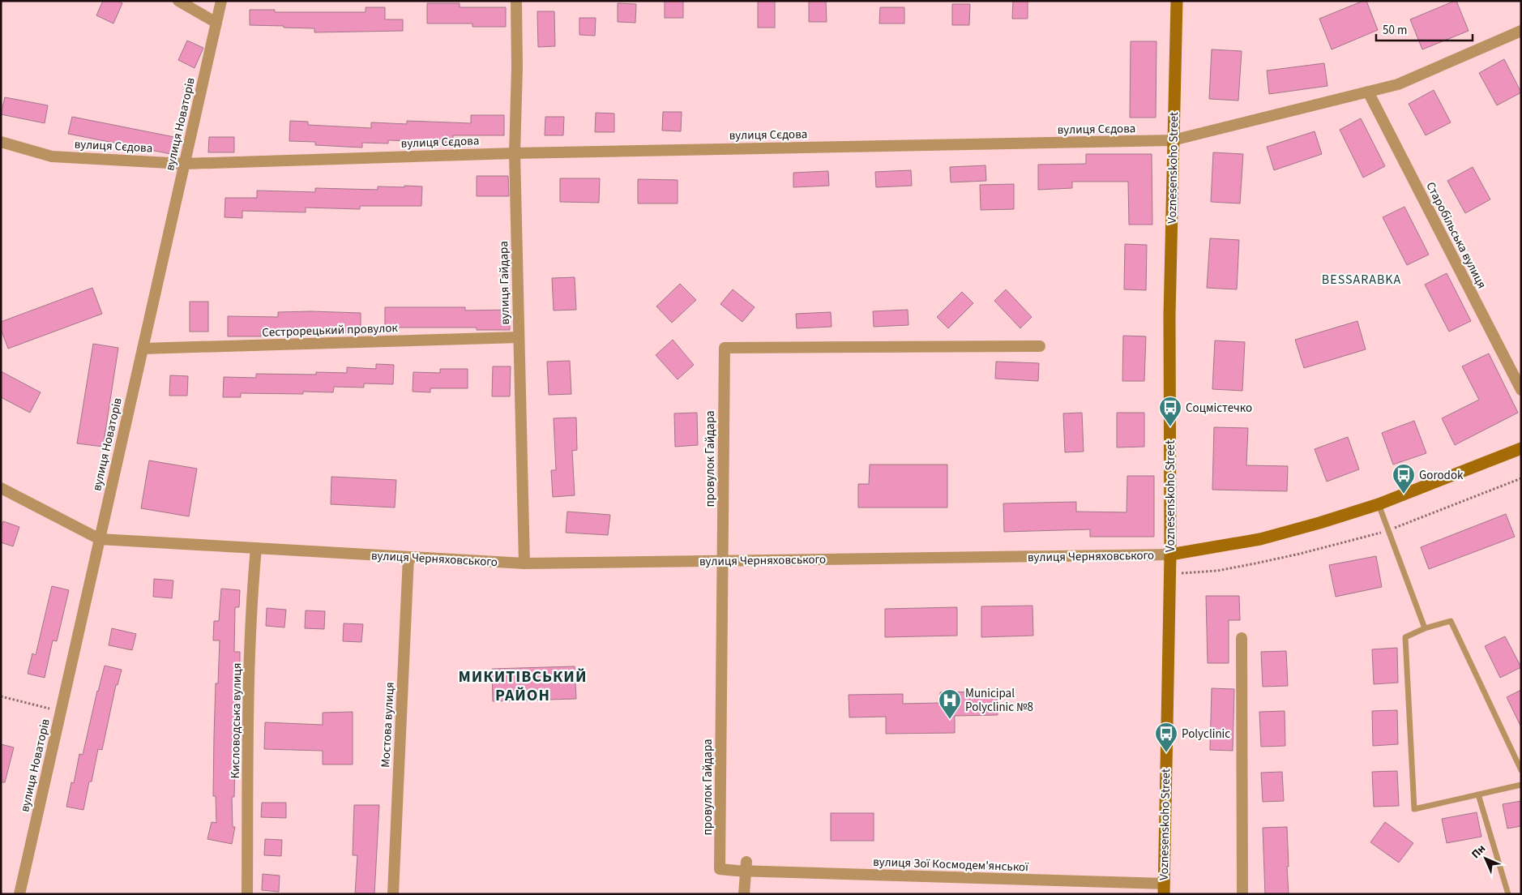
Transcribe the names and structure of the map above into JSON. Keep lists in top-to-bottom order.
{
  "streets": {
    "main road": ["Voznesenskoho Street", "вулиця Черняховського"],
    "street": [
      "вулиця Новаторів",
      "вулиця Сєдова",
      "Старобільська вулиця",
      "вулиця Гайдара",
      "Сестрорецький провулок",
      "провулок Гайдара",
      "Кисловодська вулиця",
      "Мостова вулиця",
      "вулиця Зої Космодем'янської"
    ]
  },
  "crossings": [
    ["вулиця Новаторів", "вулиця Сєдова"],
    ["вулиця Новаторів", "Сестрорецький провулок"],
    ["вулиця Новаторів", "вулиця Черняховського"],
    ["вулиця Сєдова", "Voznesenskoho Street"],
    ["вулиця Сєдова", "Старобільська вулиця"],
    ["вулиця Сєдова", "вулиця Гайдара"],
    ["Voznesenskoho Street", "вулиця Черняховського"],
    ["Voznesenskoho Street", "вулиця Зої Космодем'янської"],
    ["вулиця Гайдара", "Сестрорецький провулок"],
    ["вулиця Гайдара", "вулиця Черняховського"],
    ["провулок Гайдара", "вулиця Черняховського"],
    ["провулок Гайдара", "вулиця Зої Космодем'янської"],
    ["вулиця Черняховського", "Кисловодська вулиця"],
    ["вулиця Черняховського", "Мостова вулиця"]
  ],
  "districts": ["BESSARABKA", "МИКИТІВСЬКИЙ РАЙОН"],
  "places": {
    "bus stop": ["Соцмістечко", "Gorodok", "Polyclinic"],
    "hospital": ["Municipal Polyclinic №8"]
  },
  "scale_bar": "50 m",
  "north": "top left"
}
